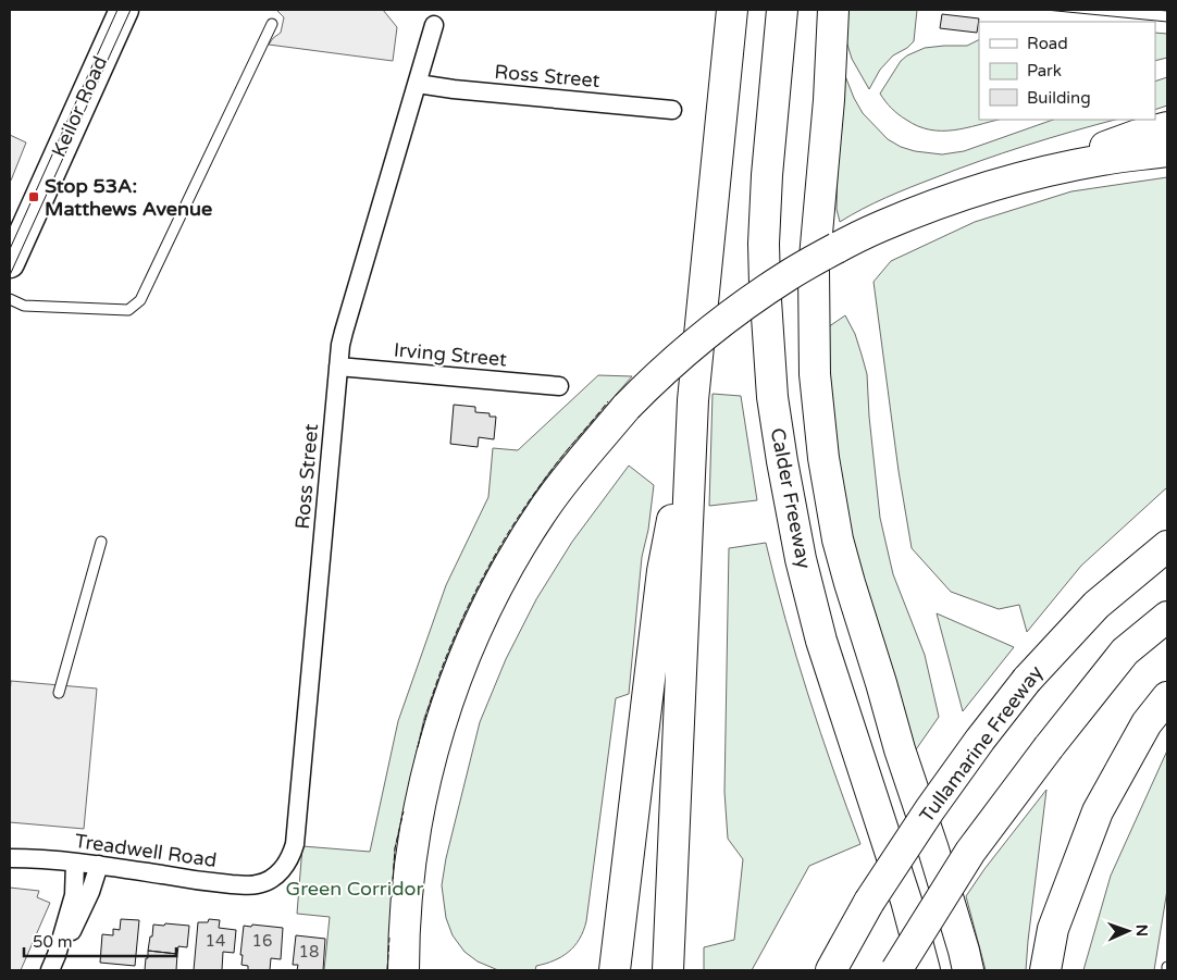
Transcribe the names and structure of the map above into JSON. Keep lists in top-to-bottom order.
{
  "streets": {
    "highway": ["Calder Freeway", "Tullamarine Freeway"],
    "main road": ["Keilor Road"],
    "street": ["Ross Street", "Irving Street", "Treadwell Road"]
  },
  "crossings": [
    ["Ross Street", "Irving Street"],
    ["Ross Street", "Treadwell Road"]
  ],
  "parks": ["Green Corridor"],
  "places": {
    "transit": ["Stop 53A: Matthews Avenue"]
  },
  "house_numbers": ["14", "16", "18"],
  "legend": ["Road", "Park", "Building"],
  "scale_bar": "50 m",
  "north": "right"
}
